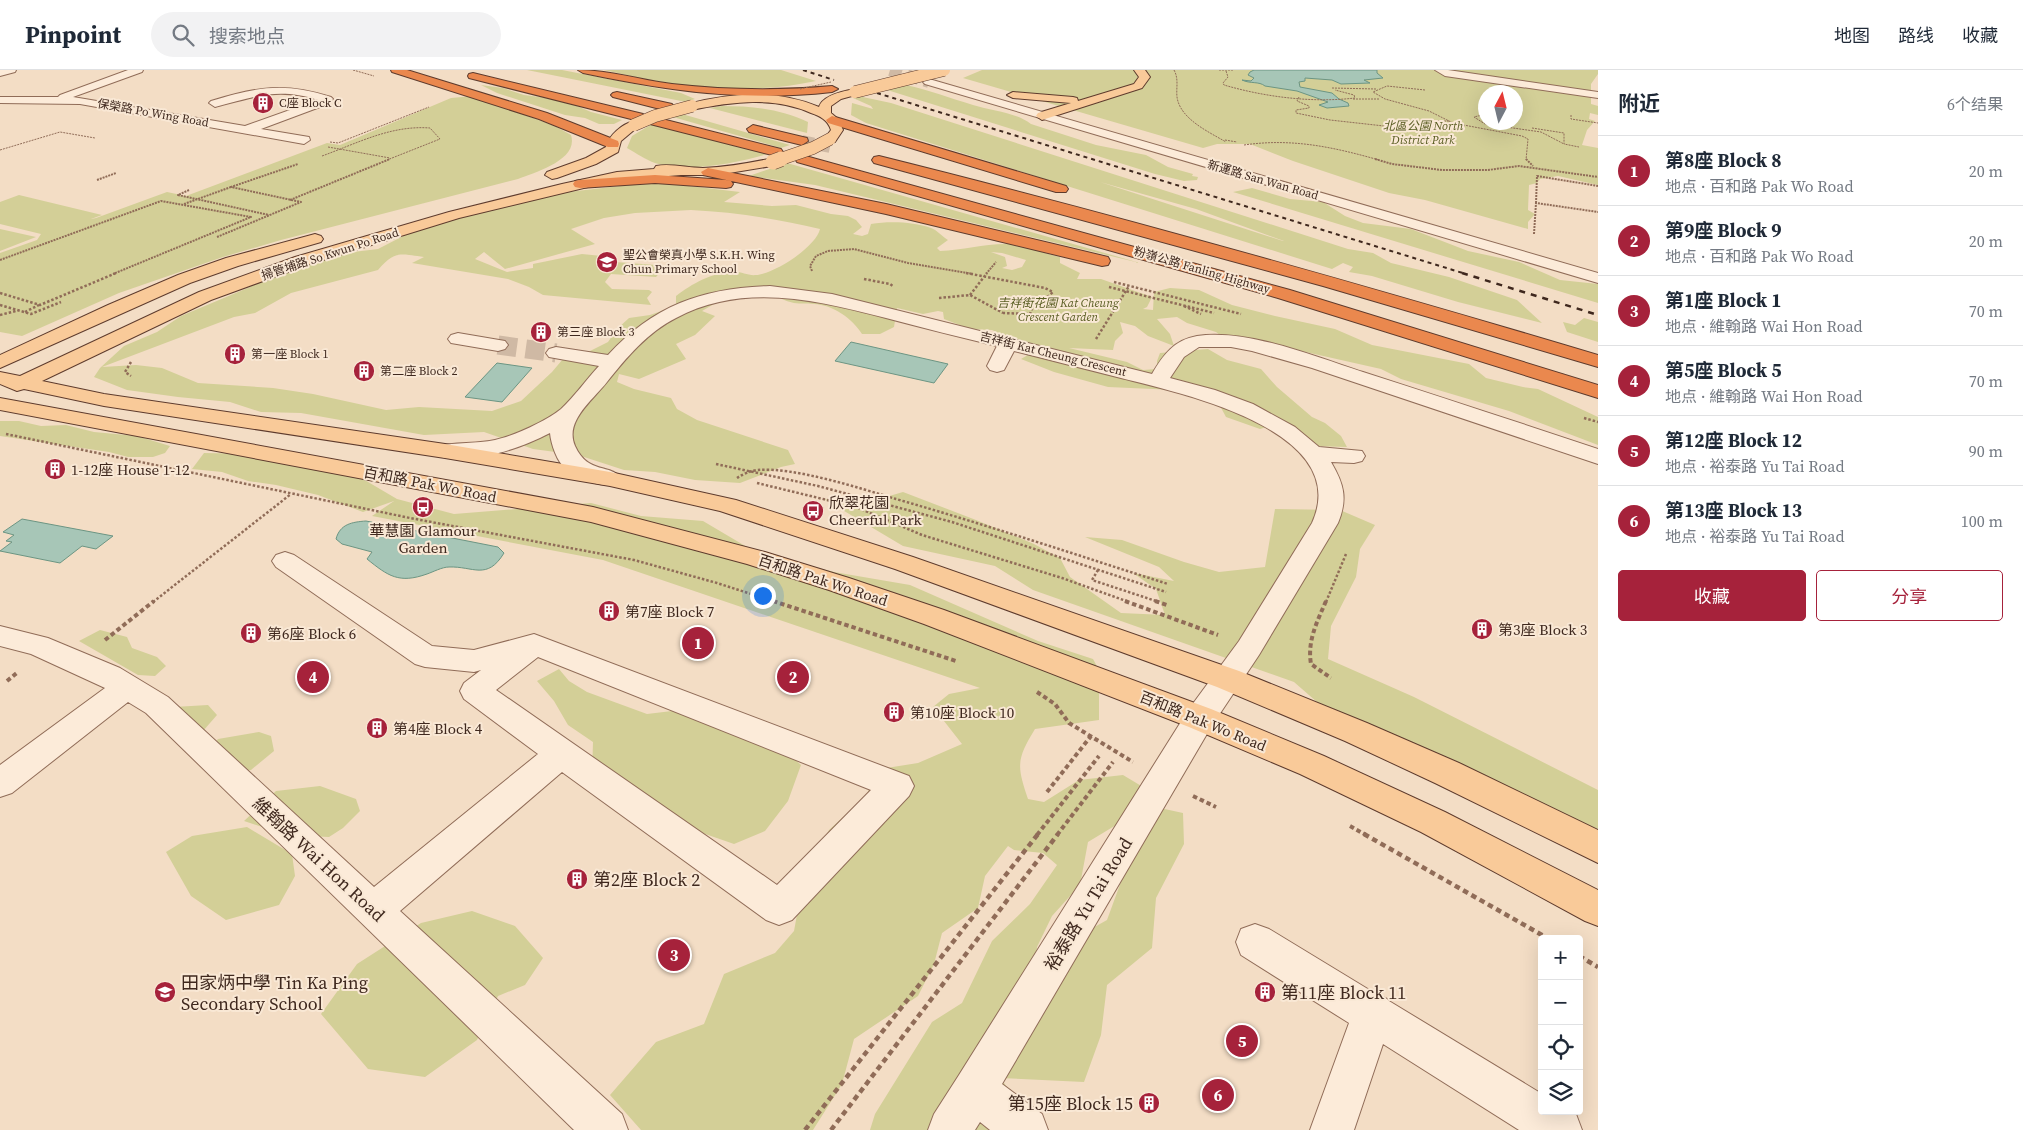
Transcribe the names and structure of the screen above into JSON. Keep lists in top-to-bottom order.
{
  "streets": {
    "highway": ["粉嶺公路 Fanling Highway"],
    "main road": ["掃管埔路 So Kwun Po Road", "百和路 Pak Wo Road"],
    "street": [
      "保榮路 Po Wing Road",
      "新運路 San Wan Road",
      "吉祥街 Kat Cheung Crescent",
      "維翰路 Wai Hon Road",
      "裕泰路 Yu Tai Road"
    ]
  },
  "crossings": [
    ["吉祥街 Kat Cheung Crescent", "裕泰路 Yu Tai Road"],
    ["百和路 Pak Wo Road", "裕泰路 Yu Tai Road"]
  ],
  "parks": ["北區公園 North District Park", "吉祥街花園 Kat Cheung Crescent Garden"],
  "places": {
    "building": [
      "C座 Block C",
      "第三座 Block 3",
      "第一座 Block 1",
      "第二座 Block 2",
      "1-12座 House 1-12",
      "第7座 Block 7",
      "第3座 Block 3",
      "第6座 Block 6",
      "第10座 Block 10",
      "第4座 Block 4",
      "第2座 Block 2",
      "第11座 Block 11",
      "第15座 Block 15"
    ],
    "school or university": ["聖公會榮真小學 S.K.H. Wing Chun Primary School", "田家炳中學 Tin Ka Ping Secondary School"],
    "bus stop": ["華慧園 Glamour Garden", "欣翠花園 Cheerful Park"]
  },
  "north": "top",
  "page": {
    "header": "Pinpoint",
    "search": "搜索地点",
    "nav": ["地图", "路线", "收藏"],
    "heading": ["附近", "6个结果"],
    "list": [
      {
        "mark": "1",
        "name": "第8座 Block 8",
        "note": "地点 · 百和路 Pak Wo Road",
        "value": "20 m"
      },
      {
        "mark": "2",
        "name": "第9座 Block 9",
        "note": "地点 · 百和路 Pak Wo Road",
        "value": "20 m"
      },
      {
        "mark": "3",
        "name": "第1座 Block 1",
        "note": "地点 · 維翰路 Wai Hon Road",
        "value": "70 m"
      },
      {
        "mark": "4",
        "name": "第5座 Block 5",
        "note": "地点 · 維翰路 Wai Hon Road",
        "value": "70 m"
      },
      {
        "mark": "5",
        "name": "第12座 Block 12",
        "note": "地点 · 裕泰路 Yu Tai Road",
        "value": "90 m"
      },
      {
        "mark": "6",
        "name": "第13座 Block 13",
        "note": "地点 · 裕泰路 Yu Tai Road",
        "value": "100 m"
      }
    ],
    "buttons": ["收藏", "分享"],
    "pins": [
      "1",
      "2",
      "4",
      "3",
      "5",
      "6"
    ],
    "map_buttons": ["+", "−"]
  }
}
